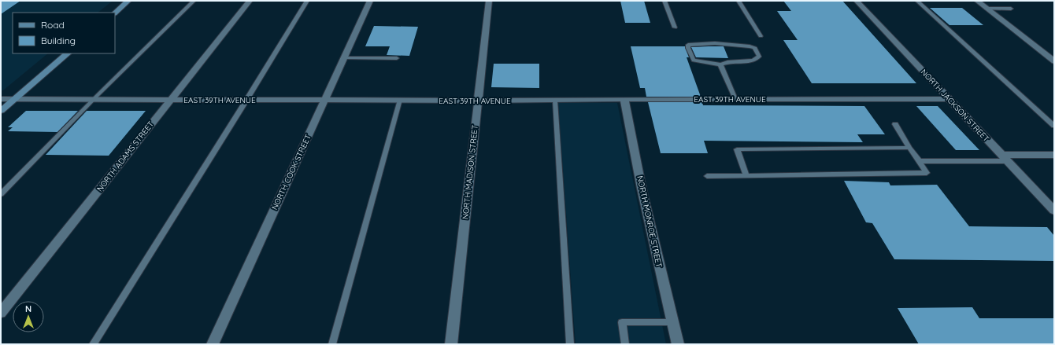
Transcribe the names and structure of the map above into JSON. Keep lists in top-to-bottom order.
{
  "streets": {
    "street": [
      "EAST 39TH AVENUE",
      "NORTH JACKSON STREET",
      "NORTH ADAMS STREET",
      "NORTH COOK STREET",
      "NORTH MADISON STREET",
      "NORTH MONROE STREET"
    ]
  },
  "crossings": [
    ["EAST 39TH AVENUE", "NORTH JACKSON STREET"],
    ["EAST 39TH AVENUE", "NORTH ADAMS STREET"],
    ["EAST 39TH AVENUE", "NORTH COOK STREET"],
    ["EAST 39TH AVENUE", "NORTH MADISON STREET"],
    ["EAST 39TH AVENUE", "NORTH MONROE STREET"]
  ],
  "legend": ["Road", "Building"],
  "north": "top"
}
